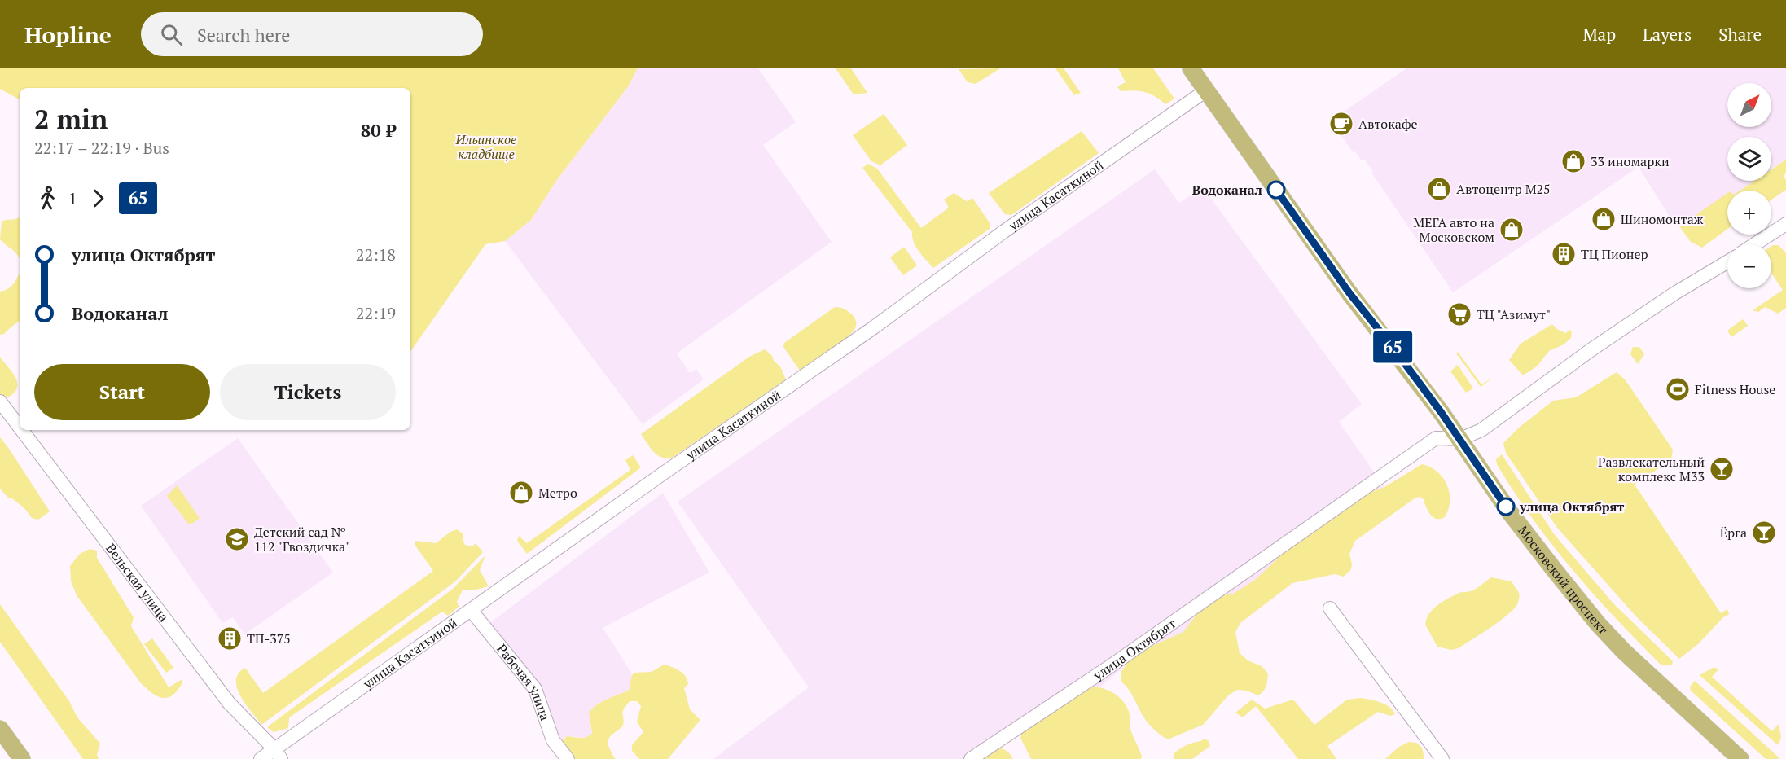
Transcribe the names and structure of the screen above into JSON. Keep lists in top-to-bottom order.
{
  "streets": {
    "main road": ["Московский проспект"],
    "street": [
      "улица Касаткиной",
      "Вельская улица",
      "улица Октябрят",
      "Рабочая улица"
    ]
  },
  "crossings": [
    ["улица Касаткиной", "Московский проспект"],
    ["улица Касаткиной", "Вельская улица"],
    ["улица Касаткиной", "Рабочая улица"],
    ["Московский проспект", "улица Октябрят"]
  ],
  "parks": ["Ильинское кладбище"],
  "places": {
    "cafe": ["Автокафе"],
    "shop": [
      "33 иномарки",
      "Автоцентр М25",
      "Шиномонтаж",
      "МЕГА авто на Московском",
      "Метро"
    ],
    "other": ["Водоканал", "улица Октябрят"],
    "building": ["ТЦ Пионер", "ТП-375"],
    "supermarket": ["ТЦ \"Азимут\""],
    "sports": ["Fitness House"],
    "bar": ["Развлекательный комплекс М33", "Ёрга"],
    "school or university": ["Детский сад № 112 \"Гвоздичка\""]
  },
  "lines": ["bus line 65"],
  "north": "top right",
  "page": {
    "header": "Hopline",
    "search": "Search here",
    "nav": ["Map", "Layers", "Share"],
    "on_map": "65",
    "map_buttons": ["+", "−"],
    "heading": ["2 min", "22:17 – 22:19 · Bus", "80 ₽"],
    "legs": ["1", "65"],
    "list": [
      {
        "name": "улица Октябрят",
        "value": "22:18"
      },
      {
        "name": "Водоканал",
        "value": "22:19"
      }
    ],
    "buttons": ["Start", "Tickets"]
  }
}
